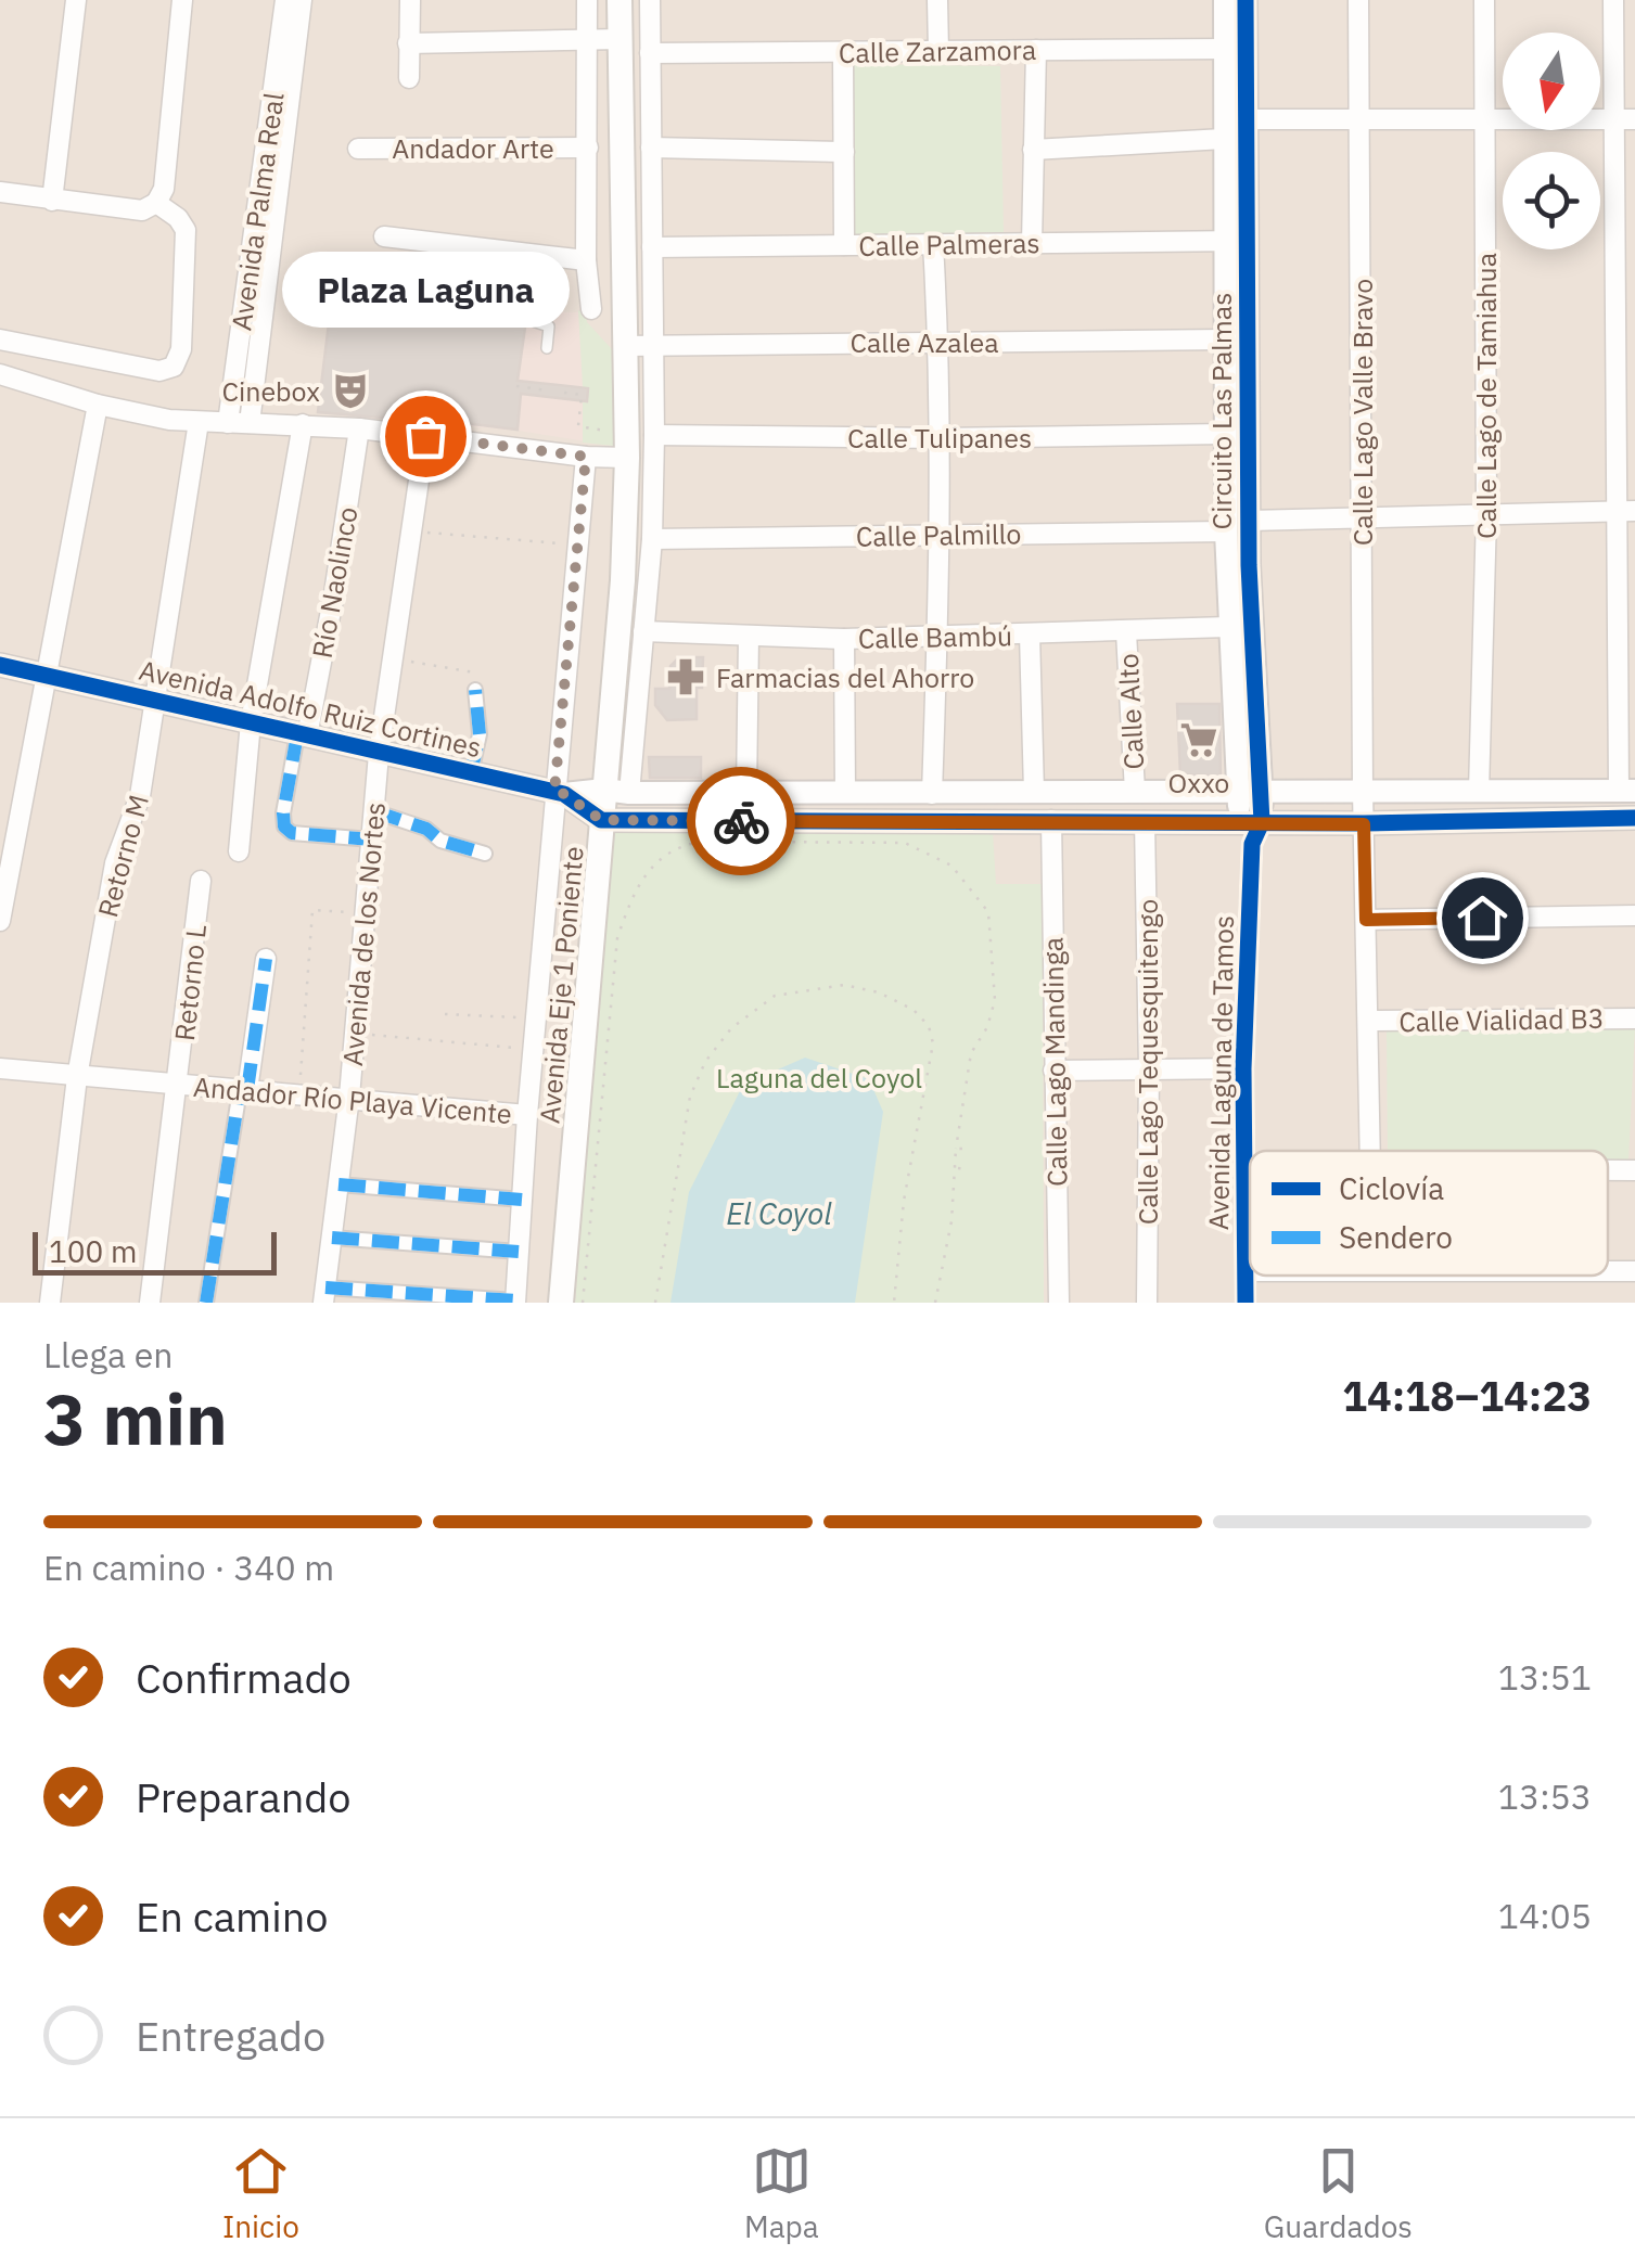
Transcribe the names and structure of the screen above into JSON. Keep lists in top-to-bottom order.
{
  "streets": {
    "main road": ["Avenida Eje 1 Poniente"],
    "street": [
      "Calle Zarzamora",
      "Andador Arte",
      "Avenida Palma Real",
      "Calle Palmeras",
      "Calle Azalea",
      "Calle Lago de Tamiahua",
      "Circuito Las Palmas",
      "Calle Lago Valle Bravo",
      "Calle Tulipanes",
      "Calle Palmillo",
      "Río Naolinco",
      "Calle Bambú",
      "Avenida Adolfo Ruiz Cortines",
      "Calle Alto",
      "Retorno M",
      "Avenida de los Nortes",
      "Retorno L",
      "Calle Vialidad B3",
      "Calle Lago Mandinga",
      "Calle Lago Tequesquitengo",
      "Avenida Laguna de Tamos",
      "Andador Río Playa Vicente"
    ]
  },
  "crossings": [
    ["Calle Zarzamora", "Circuito Las Palmas"],
    ["Calle Zarzamora", "Avenida Eje 1 Poniente"],
    ["Calle Palmeras", "Circuito Las Palmas"],
    ["Calle Palmeras", "Avenida Eje 1 Poniente"],
    ["Calle Azalea", "Circuito Las Palmas"],
    ["Calle Azalea", "Avenida Eje 1 Poniente"],
    ["Calle Lago de Tamiahua", "Avenida Adolfo Ruiz Cortines"],
    ["Circuito Las Palmas", "Calle Tulipanes"],
    ["Circuito Las Palmas", "Calle Palmillo"],
    ["Circuito Las Palmas", "Calle Bambú"],
    ["Circuito Las Palmas", "Avenida Adolfo Ruiz Cortines"],
    ["Circuito Las Palmas", "Avenida Laguna de Tamos"],
    ["Calle Lago Valle Bravo", "Avenida Adolfo Ruiz Cortines"],
    ["Calle Lago Valle Bravo", "Calle Vialidad B3"],
    ["Calle Tulipanes", "Avenida Eje 1 Poniente"],
    ["Calle Palmillo", "Avenida Eje 1 Poniente"],
    ["Río Naolinco", "Avenida Adolfo Ruiz Cortines"],
    ["Calle Bambú", "Calle Alto"],
    ["Calle Bambú", "Avenida Eje 1 Poniente"],
    ["Avenida Adolfo Ruiz Cortines", "Calle Alto"],
    ["Avenida Adolfo Ruiz Cortines", "Retorno M"],
    ["Avenida Adolfo Ruiz Cortines", "Avenida de los Nortes"],
    ["Avenida Adolfo Ruiz Cortines", "Avenida Eje 1 Poniente"],
    ["Retorno M", "Andador Río Playa Vicente"],
    ["Avenida de los Nortes", "Andador Río Playa Vicente"],
    ["Retorno L", "Andador Río Playa Vicente"]
  ],
  "water": ["El Coyol"],
  "parks": ["Laguna del Coyol"],
  "places": {
    "theatre": ["Cinebox"],
    "other": ["Plaza Laguna"],
    "pharmacy": ["Farmacias del Ahorro"],
    "supermarket": ["Oxxo"]
  },
  "legend": ["Ciclovía", "Sendero"],
  "scale_bar": "100 m",
  "north": "bottom",
  "page": {
    "bubble": "Plaza Laguna",
    "scale": "100 m",
    "heading": ["3 min", "Llega en", "14:18–14:23"],
    "bar": "En camino · 340 m",
    "list": [
      ["Confirmado", "13:51"],
      ["Preparando", "13:53"],
      ["En camino", "14:05"],
      "Entregado"
    ],
    "tabs": ["Inicio", "Mapa", "Guardados"]
  }
}
